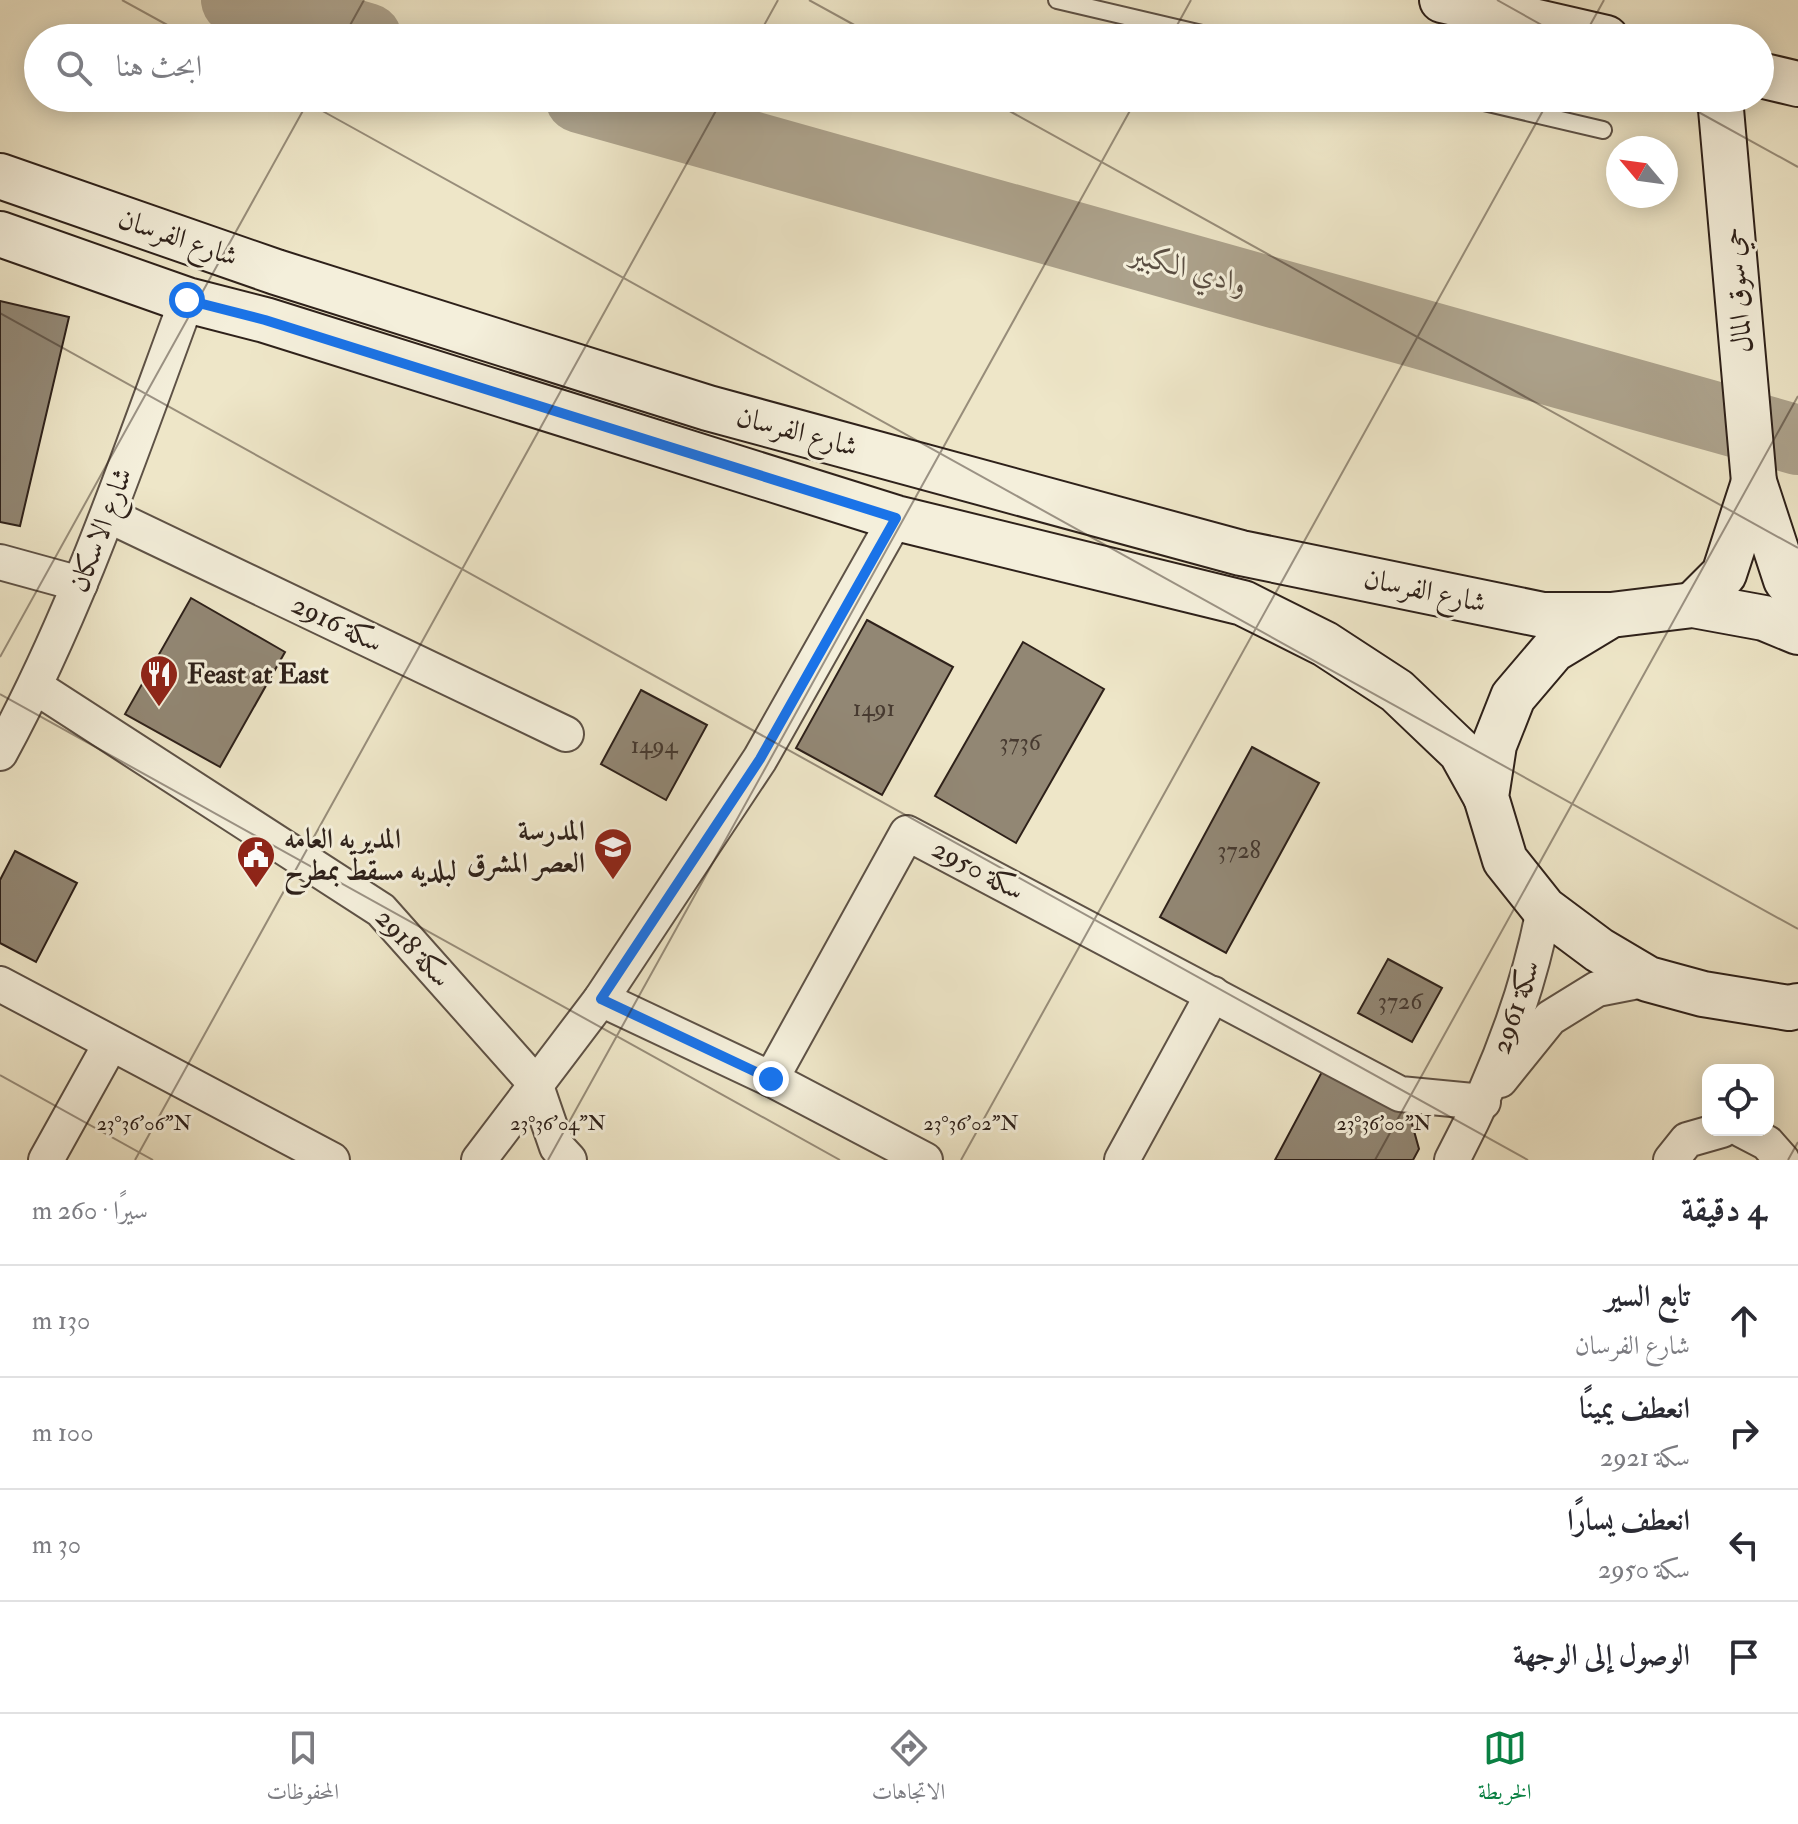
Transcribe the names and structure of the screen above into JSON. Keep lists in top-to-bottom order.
{
  "streets": {
    "street": [
      "شارع الفرسان",
      "حي سوق المال",
      "شارع الاسكان",
      "سكة 2916",
      "سكة 2950",
      "سكة 2918",
      "سكة 2961"
    ]
  },
  "crossings": [
    ["شارع الفرسان", "حي سوق المال"],
    ["شارع الفرسان", "شارع الاسكان"],
    ["شارع الاسكان", "سكة 2916"],
    ["شارع الاسكان", "سكة 2918"],
    ["سكة 2950", "سكة 2961"]
  ],
  "water": ["وادي الكبير"],
  "places": {
    "restaurant": ["Feast at East"],
    "school or university": ["المدرسة العصر المشرق"],
    "public building": ["المديريه العامه لبلديه مسقط بمطرح"]
  },
  "house_numbers": [
    "1491",
    "3736",
    "1494",
    "3728",
    "3726"
  ],
  "north": "top left",
  "page": {
    "search": "ابحث هنا",
    "heading": ["4 دقيقة", "سيرًا · 260 m"],
    "list": [
      ["تابع السير", "شارع الفرسان", "130 m"],
      ["انعطف يمينًا", "سكة 2921", "100 m"],
      ["انعطف يسارًا", "سكة 2950", "30 m"],
      "الوصول إلى الوجهة"
    ],
    "nav": ["الخريطة", "الاتجاهات", "المحفوظات"]
  },
  "coordinates": [
    "23°36'06\"N",
    "23°36'04\"N",
    "23°36'02\"N",
    "23°36'00\"N"
  ]
}
